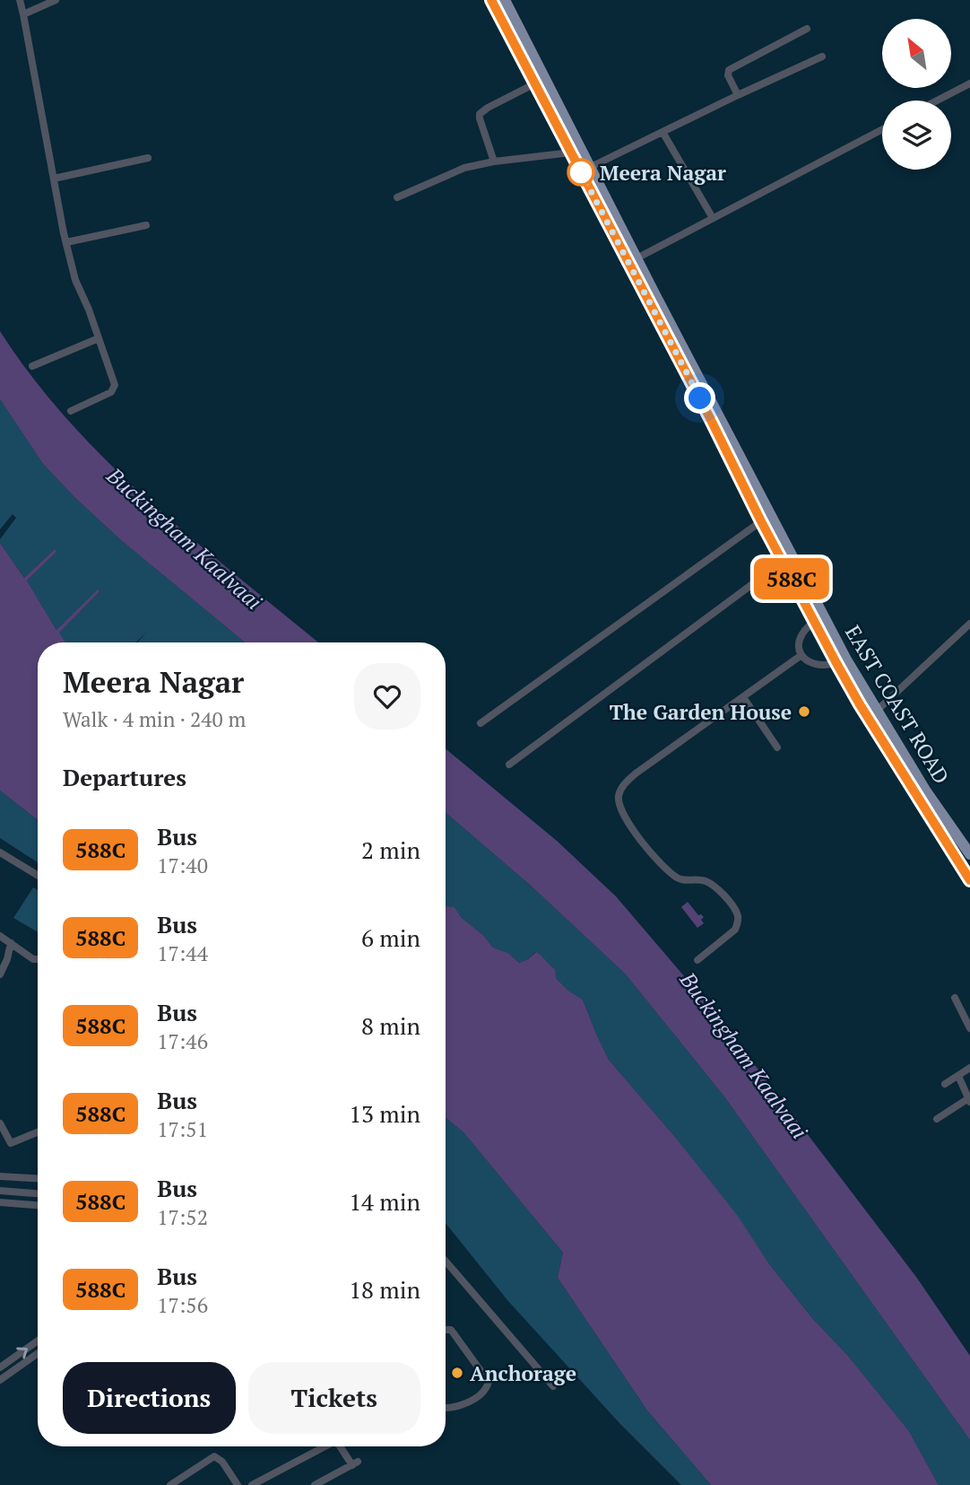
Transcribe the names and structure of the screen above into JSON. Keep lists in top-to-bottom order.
{
  "streets": {
    "main road": ["EAST COAST ROAD"]
  },
  "water": ["Buckingham Kaalvaai"],
  "places": ["Meera Nagar", "The Garden House", "Anchorage"],
  "lines": ["bus line 588C"],
  "north": "top left",
  "page": {
    "on_map": "588C",
    "heading": [
      ["Meera Nagar", "Walk · 4 min · 240 m"],
      "Departures"
    ],
    "list": [
      {
        "mark": "588C",
        "name": "Bus",
        "note": "17:40",
        "value": "2 min"
      },
      {
        "mark": "588C",
        "name": "Bus",
        "note": "17:44",
        "value": "6 min"
      },
      {
        "mark": "588C",
        "name": "Bus",
        "note": "17:46",
        "value": "8 min"
      },
      {
        "mark": "588C",
        "name": "Bus",
        "note": "17:51",
        "value": "13 min"
      },
      {
        "mark": "588C",
        "name": "Bus",
        "note": "17:52",
        "value": "14 min"
      },
      {
        "mark": "588C",
        "name": "Bus",
        "note": "17:56",
        "value": "18 min"
      }
    ],
    "buttons": ["Directions", "Tickets"]
  }
}
